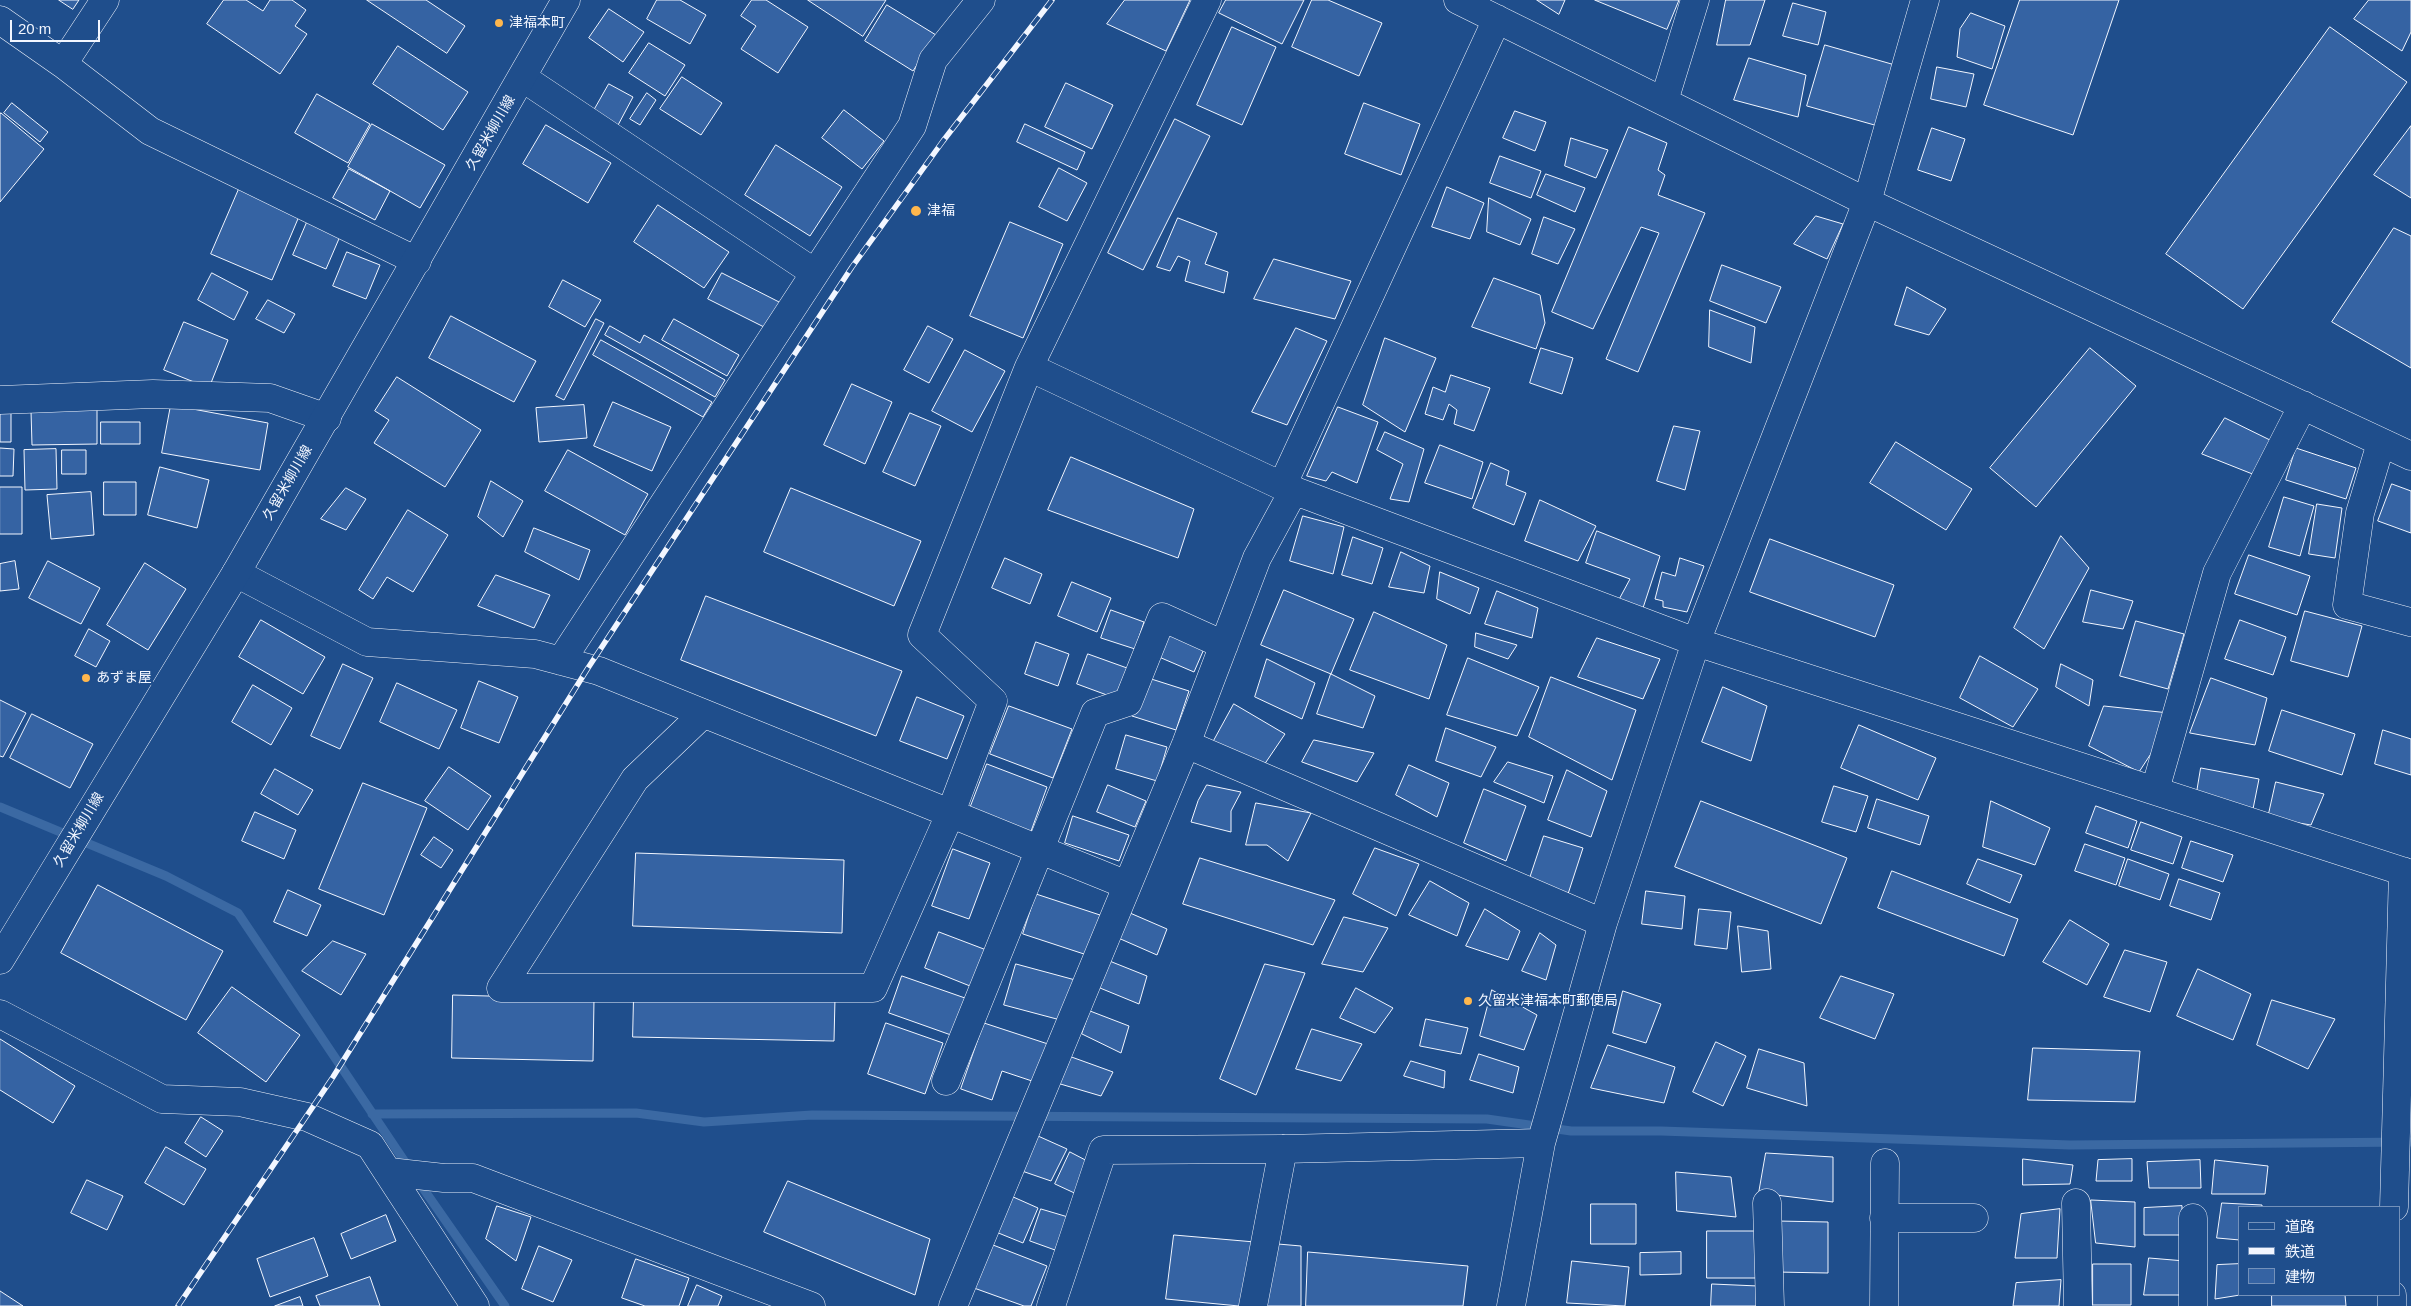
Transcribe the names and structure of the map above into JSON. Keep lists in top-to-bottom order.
{
  "streets": {
    "street": ["久留米柳川線"]
  },
  "places": [
    "津福本町",
    "津福",
    "あずま屋",
    "久留米津福本町郵便局"
  ],
  "legend": ["道路", "鉄道", "建物"],
  "scale_bar": "20 m"
}
